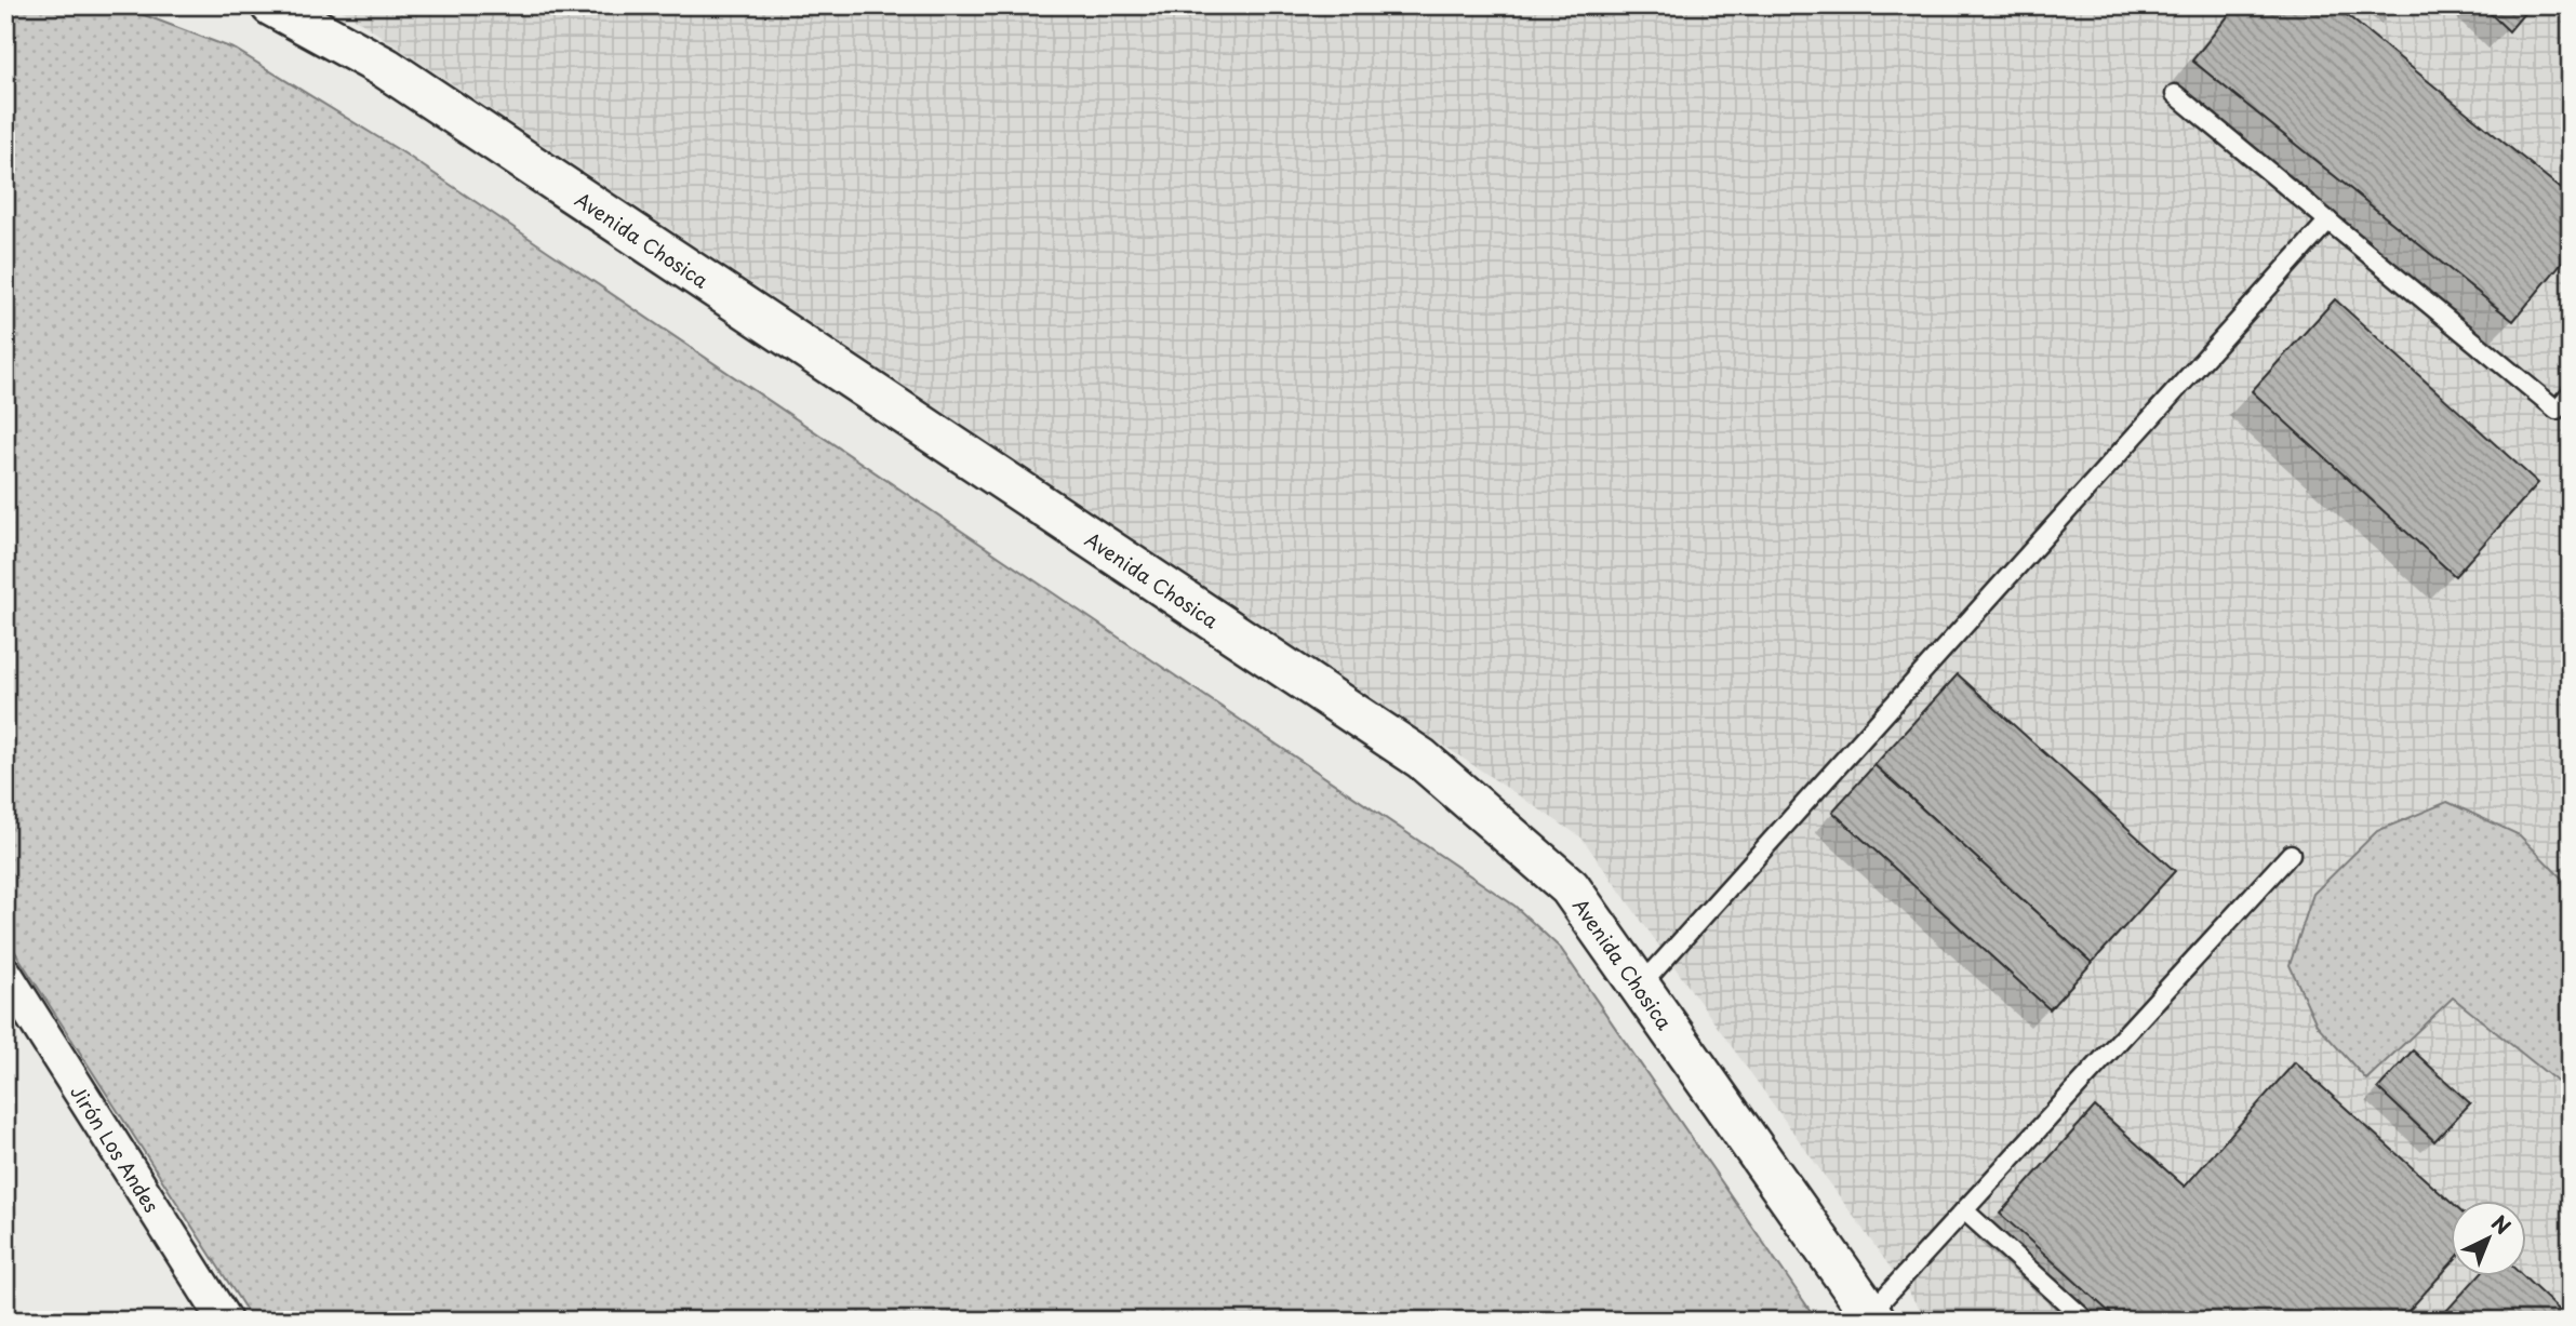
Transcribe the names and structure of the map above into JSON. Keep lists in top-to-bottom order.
{
  "streets": {
    "street": ["Avenida Chosica", "Jirón Los Andes"]
  },
  "north": "top right"
}
